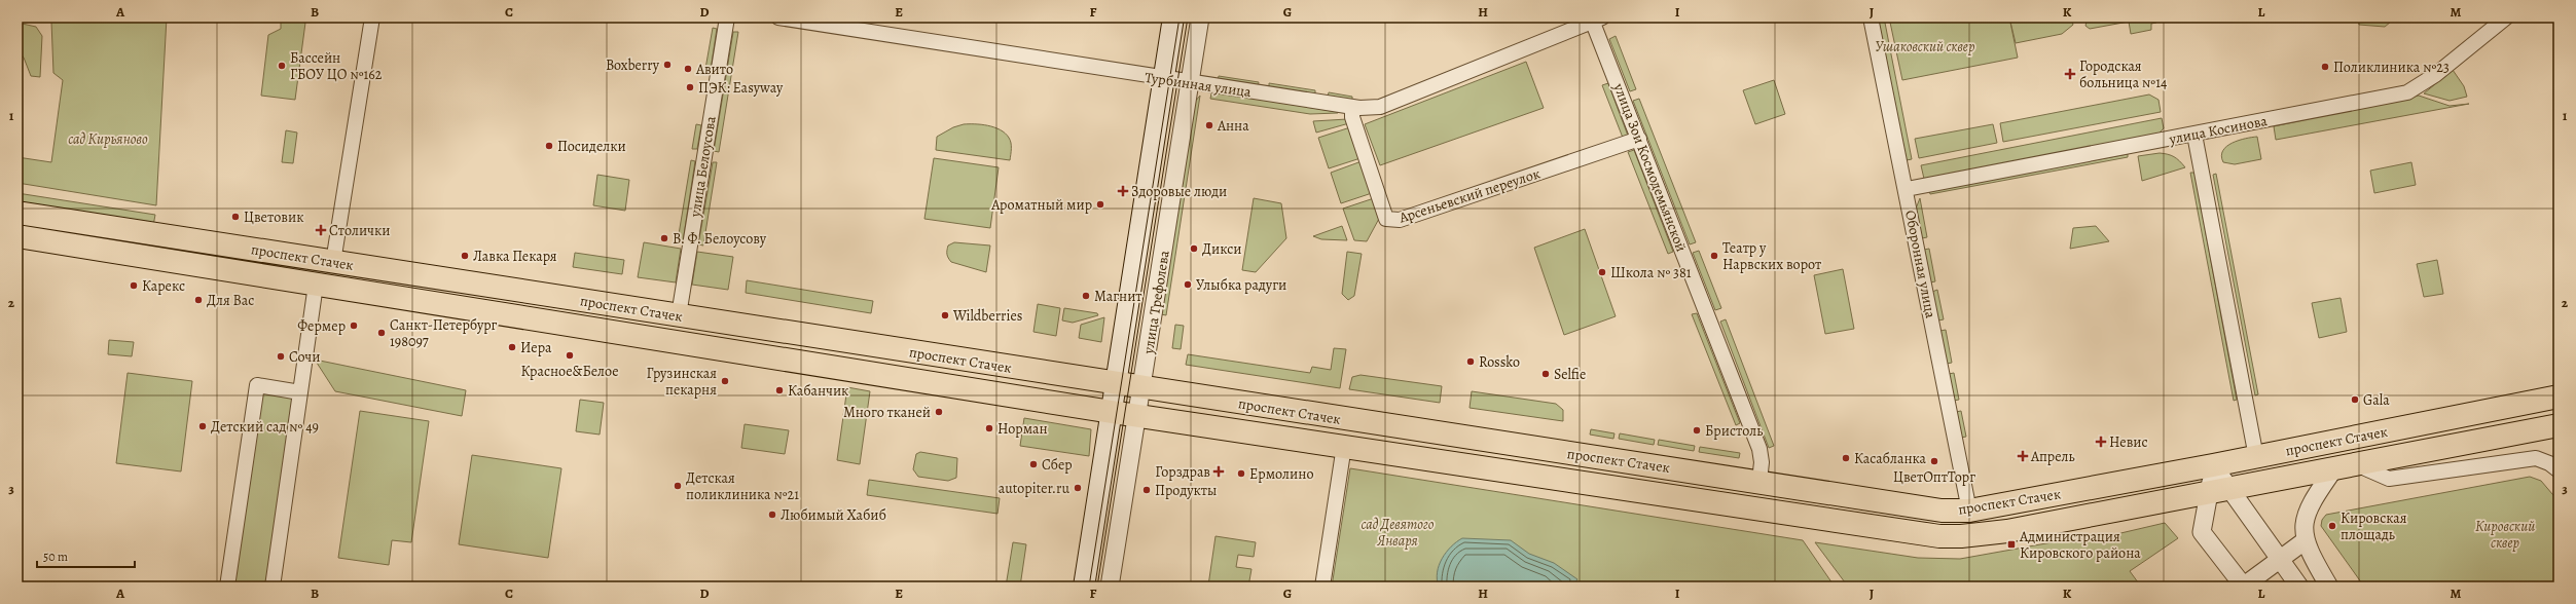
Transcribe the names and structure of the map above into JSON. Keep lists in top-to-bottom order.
{
  "streets": {
    "main road": ["проспект Стачек", "улица Трефолева"],
    "street": [
      "Турбинная улица",
      "улица Косинова",
      "улица Белоусова",
      "улица Зои Космодемьянской",
      "Арсеньевский переулок",
      "Оборонная улица"
    ]
  },
  "crossings": [
    ["Турбинная улица", "улица Зои Космодемьянской"],
    ["Турбинная улица", "Арсеньевский переулок"],
    ["Турбинная улица", "улица Трефолева"],
    ["улица Косинова", "Оборонная улица"],
    ["улица Белоусова", "проспект Стачек"],
    ["улица Зои Космодемьянской", "Арсеньевский переулок"],
    ["улица Зои Космодемьянской", "проспект Стачек"],
    ["проспект Стачек", "Оборонная улица"],
    ["проспект Стачек", "улица Трефолева"]
  ],
  "parks": [
    "Ушаковский сквер",
    "сад Кирьяново",
    "сад Девятого Января",
    "Кировский сквер"
  ],
  "places": {
    "other": [
      "Boxberry",
      "Бассейн ГБОУ ЦО №162",
      "Поликлиника №23",
      "Авито",
      "ПЭК: Easyway",
      "Анна",
      "Посиделки",
      "Ароматный мир",
      "Цветовик",
      "В. Ф. Белоусову",
      "Дикси",
      "Лавка Пекаря",
      "Театр у Нарвских ворот",
      "Школа № 381",
      "Улыбка радуги",
      "Карекс",
      "Магнит",
      "Для Вас",
      "Wildberries",
      "Фермер",
      "Санкт-Петербург 198097",
      "Иера",
      "Красное&Белое",
      "Сочи",
      "Rossko",
      "Selfie",
      "Грузинская пекарня",
      "Кабанчик",
      "Gala",
      "Много тканей",
      "Детский сад № 49",
      "Норман",
      "Бристоль",
      "Касабланка",
      "ЦветОптТорг",
      "Сбер",
      "Ермолино",
      "Детская поликлиника №21",
      "autopiter.ru",
      "Продукты",
      "Любимый Хабиб",
      "Кировская площадь"
    ],
    "health": [
      "Городская больница №14",
      "Здоровые люди",
      "Столички",
      "Невис",
      "Апрель",
      "Горздрав"
    ],
    "transit": ["Администрация Кировского района"]
  },
  "scale_bar": "50 m",
  "grid": {
    "columns": [
      "A",
      "B",
      "C",
      "D",
      "E",
      "F",
      "G",
      "H",
      "I",
      "J",
      "K",
      "L",
      "M"
    ],
    "rows": ["1", "2", "3"]
  }
}
